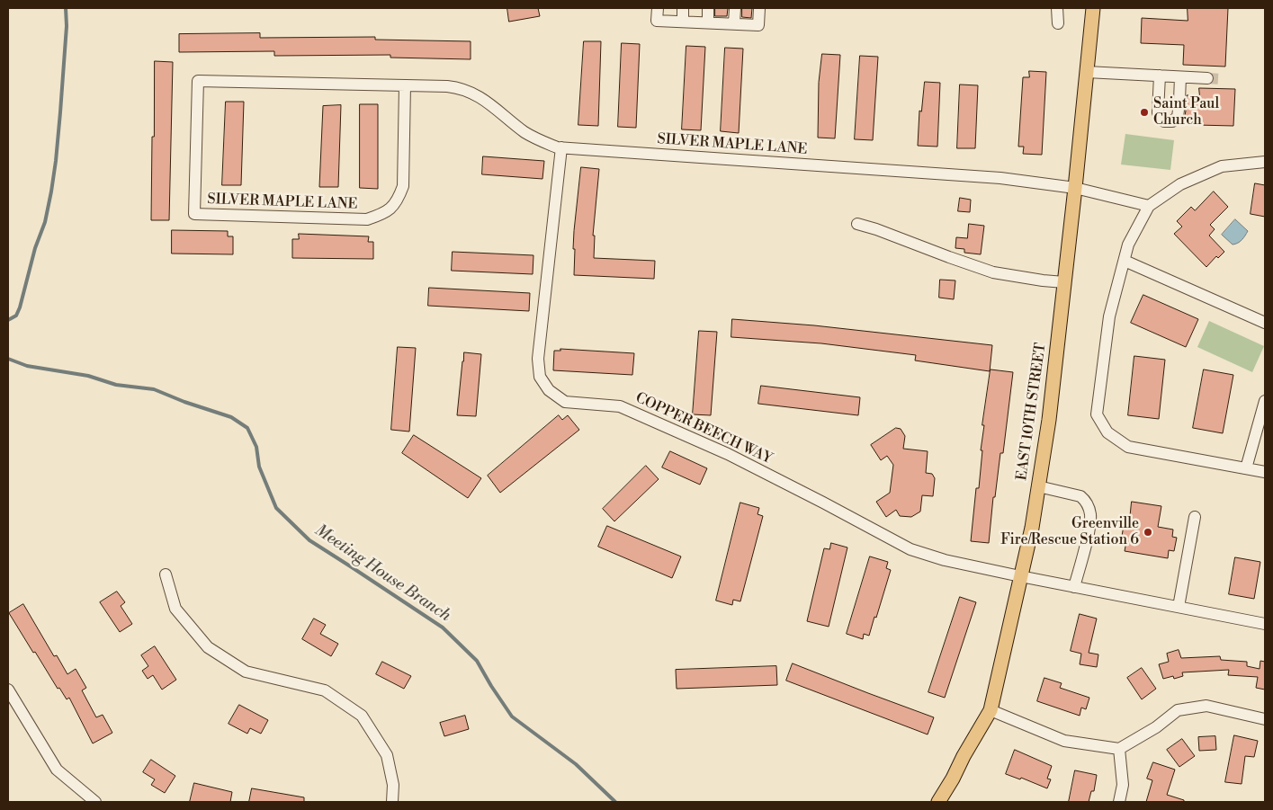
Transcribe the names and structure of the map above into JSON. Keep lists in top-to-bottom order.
{
  "streets": {
    "main road": ["EAST 10TH STREET"],
    "street": ["SILVER MAPLE LANE", "COPPER BEECH WAY"]
  },
  "crossings": [
    ["SILVER MAPLE LANE", "EAST 10TH STREET"],
    ["SILVER MAPLE LANE", "COPPER BEECH WAY"],
    ["EAST 10TH STREET", "COPPER BEECH WAY"]
  ],
  "water": ["Meeting House Branch"],
  "places": ["Saint Paul Church", "Greenville Fire/Rescue Station 6"]
}
